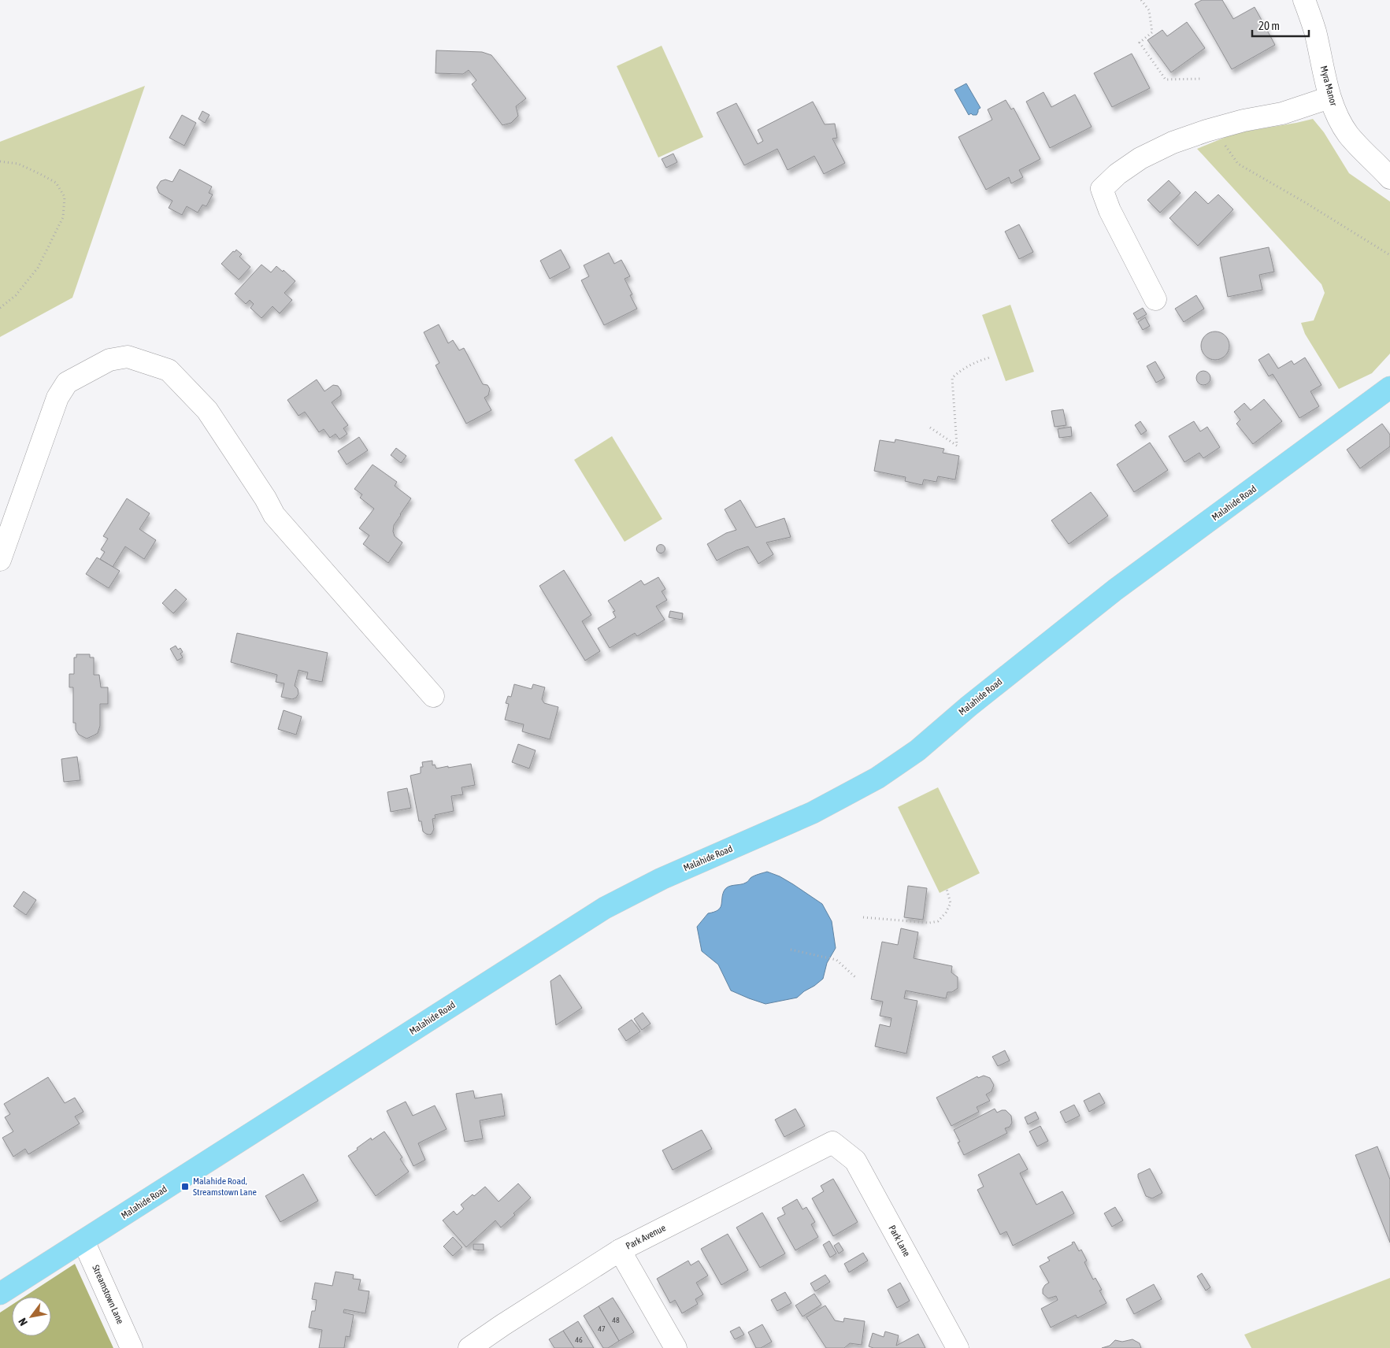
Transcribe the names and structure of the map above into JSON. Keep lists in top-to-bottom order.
{
  "streets": {
    "main road": ["Malahide Road"],
    "street": [
      "Myra Manor",
      "Park Avenue",
      "Park Lane",
      "Streamstown Lane"
    ]
  },
  "crossings": [
    ["Malahide Road", "Streamstown Lane"],
    ["Park Avenue", "Park Lane"]
  ],
  "places": {
    "transit": ["Malahide Road, Streamstown Lane"]
  },
  "house_numbers": ["48", "47", "46"],
  "scale_bar": "20 m",
  "north": "bottom left"
}
